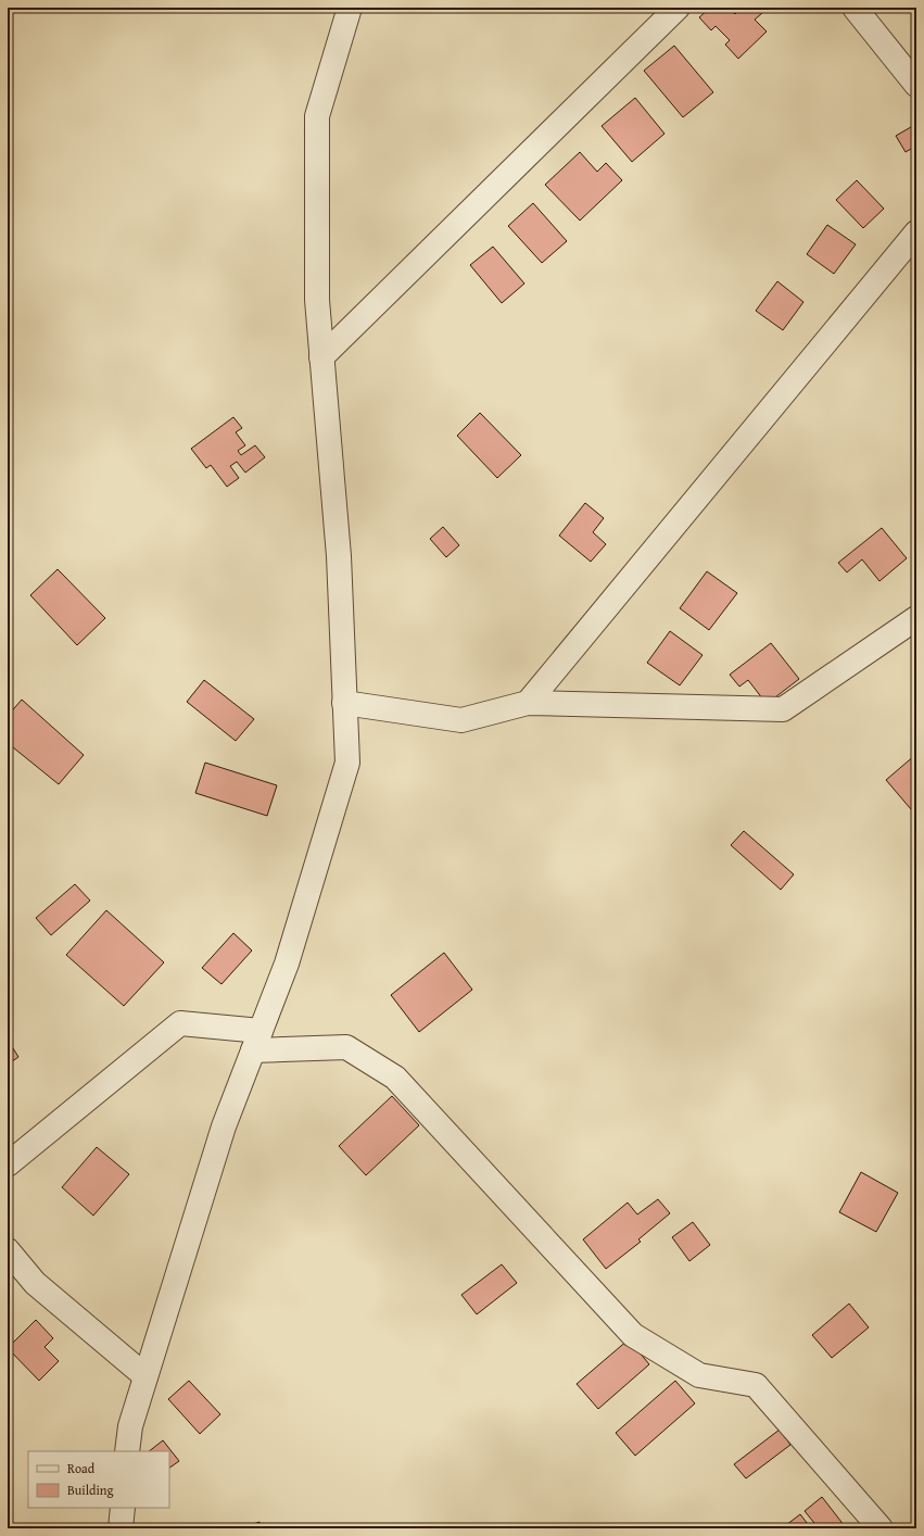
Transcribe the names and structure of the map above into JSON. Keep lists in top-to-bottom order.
{
  "legend": ["Road", "Building"]
}
